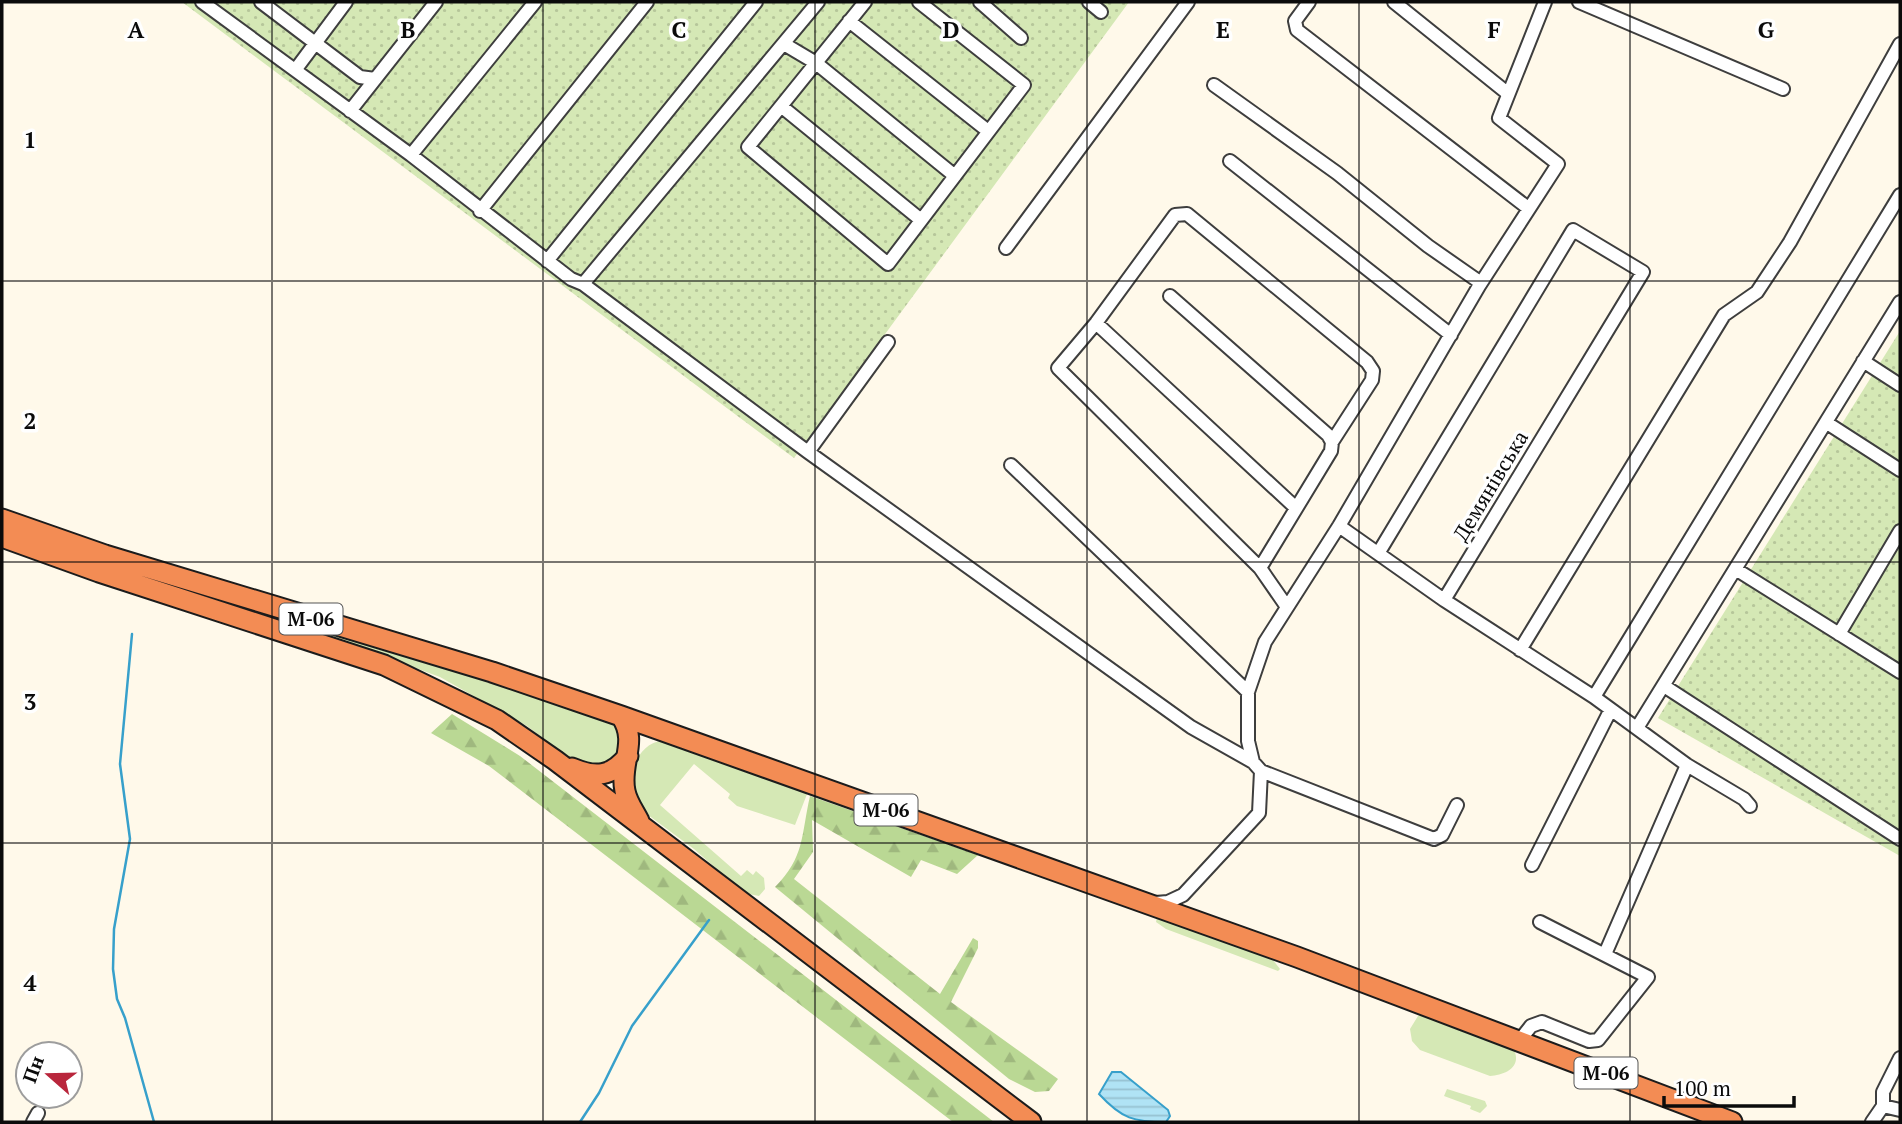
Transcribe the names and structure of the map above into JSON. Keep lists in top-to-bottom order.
{
  "streets": {
    "highway": ["М-06"],
    "street": ["Демянівська"]
  },
  "scale_bar": "100 m",
  "north": "left",
  "grid": {
    "columns": [
      "A",
      "B",
      "C",
      "D",
      "E",
      "F",
      "G"
    ],
    "rows": [
      "1",
      "2",
      "3",
      "4"
    ]
  }
}
